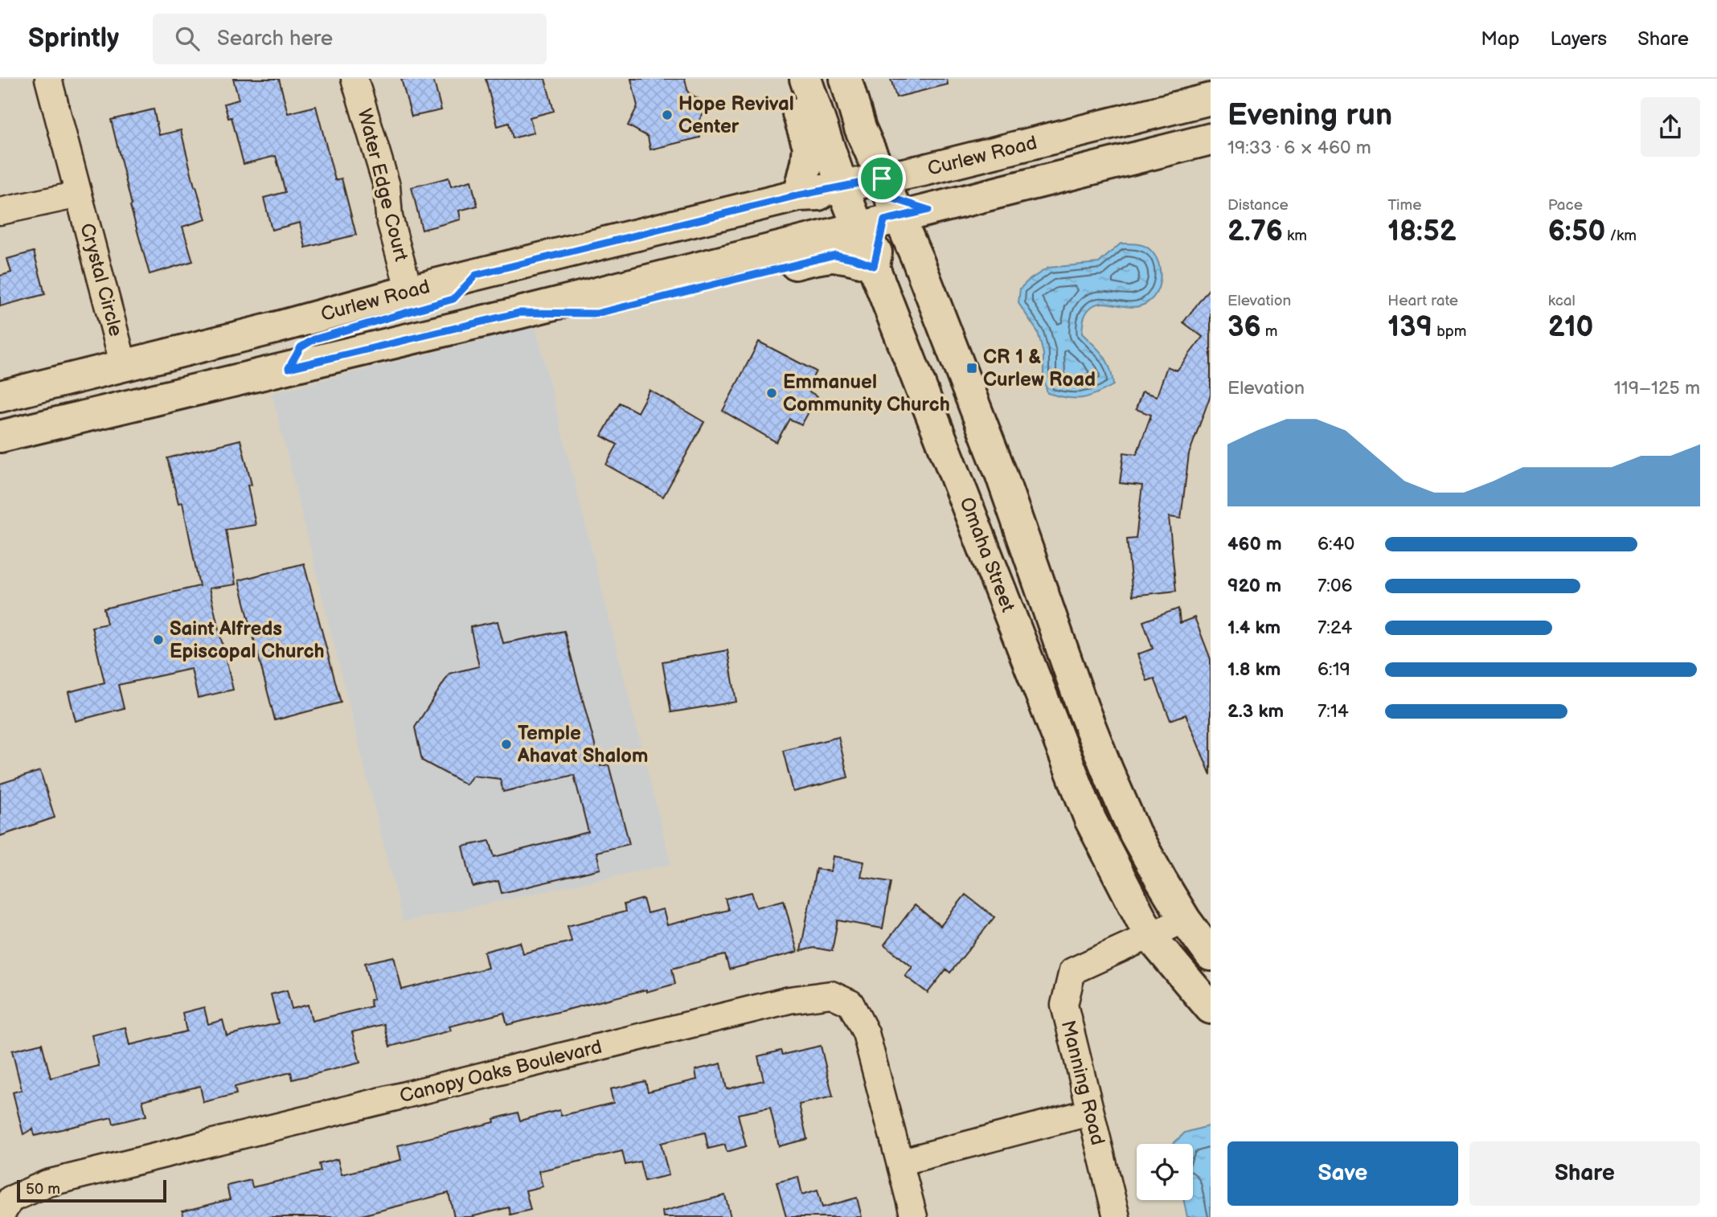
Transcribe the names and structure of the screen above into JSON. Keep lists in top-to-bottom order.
{
  "streets": {
    "main road": ["Curlew Road", "Omaha Street"],
    "street": [
      "Water Edge Court",
      "Crystal Circle",
      "Canopy Oaks Boulevard",
      "Manning Road"
    ]
  },
  "crossings": [
    ["Curlew Road", "Water Edge Court"],
    ["Curlew Road", "Crystal Circle"],
    ["Curlew Road", "Omaha Street"],
    ["Omaha Street", "Manning Road"]
  ],
  "places": {
    "other": [
      "Hope Revival Center",
      "Emmanuel Community Church",
      "Saint Alfreds Episcopal Church",
      "Temple Ahavat Shalom"
    ],
    "transit": ["CR 1 & Curlew Road"]
  },
  "scale_bar": "50 m",
  "page": {
    "header": "Sprintly",
    "search": "Search here",
    "nav": ["Map", "Layers", "Share"],
    "heading": ["Evening run", "19:33 · 6 × 460 m"],
    "stats": [
      ["Distance", "2.76 km"],
      ["Time", "18:52"],
      ["Pace", "6:50 /km"],
      ["Elevation", "36 m"],
      ["Heart rate", "139 bpm"],
      ["kcal", "210"]
    ],
    "chart": ["Elevation", "119–125 m"],
    "list": [
      {
        "name": "460 m",
        "note": "6:40"
      },
      {
        "name": "920 m",
        "note": "7:06"
      },
      {
        "name": "1.4 km",
        "note": "7:24"
      },
      {
        "name": "1.8 km",
        "note": "6:19"
      },
      {
        "name": "2.3 km",
        "note": "7:14"
      }
    ],
    "buttons": ["Save", "Share"],
    "scale": "50 m"
  }
}
